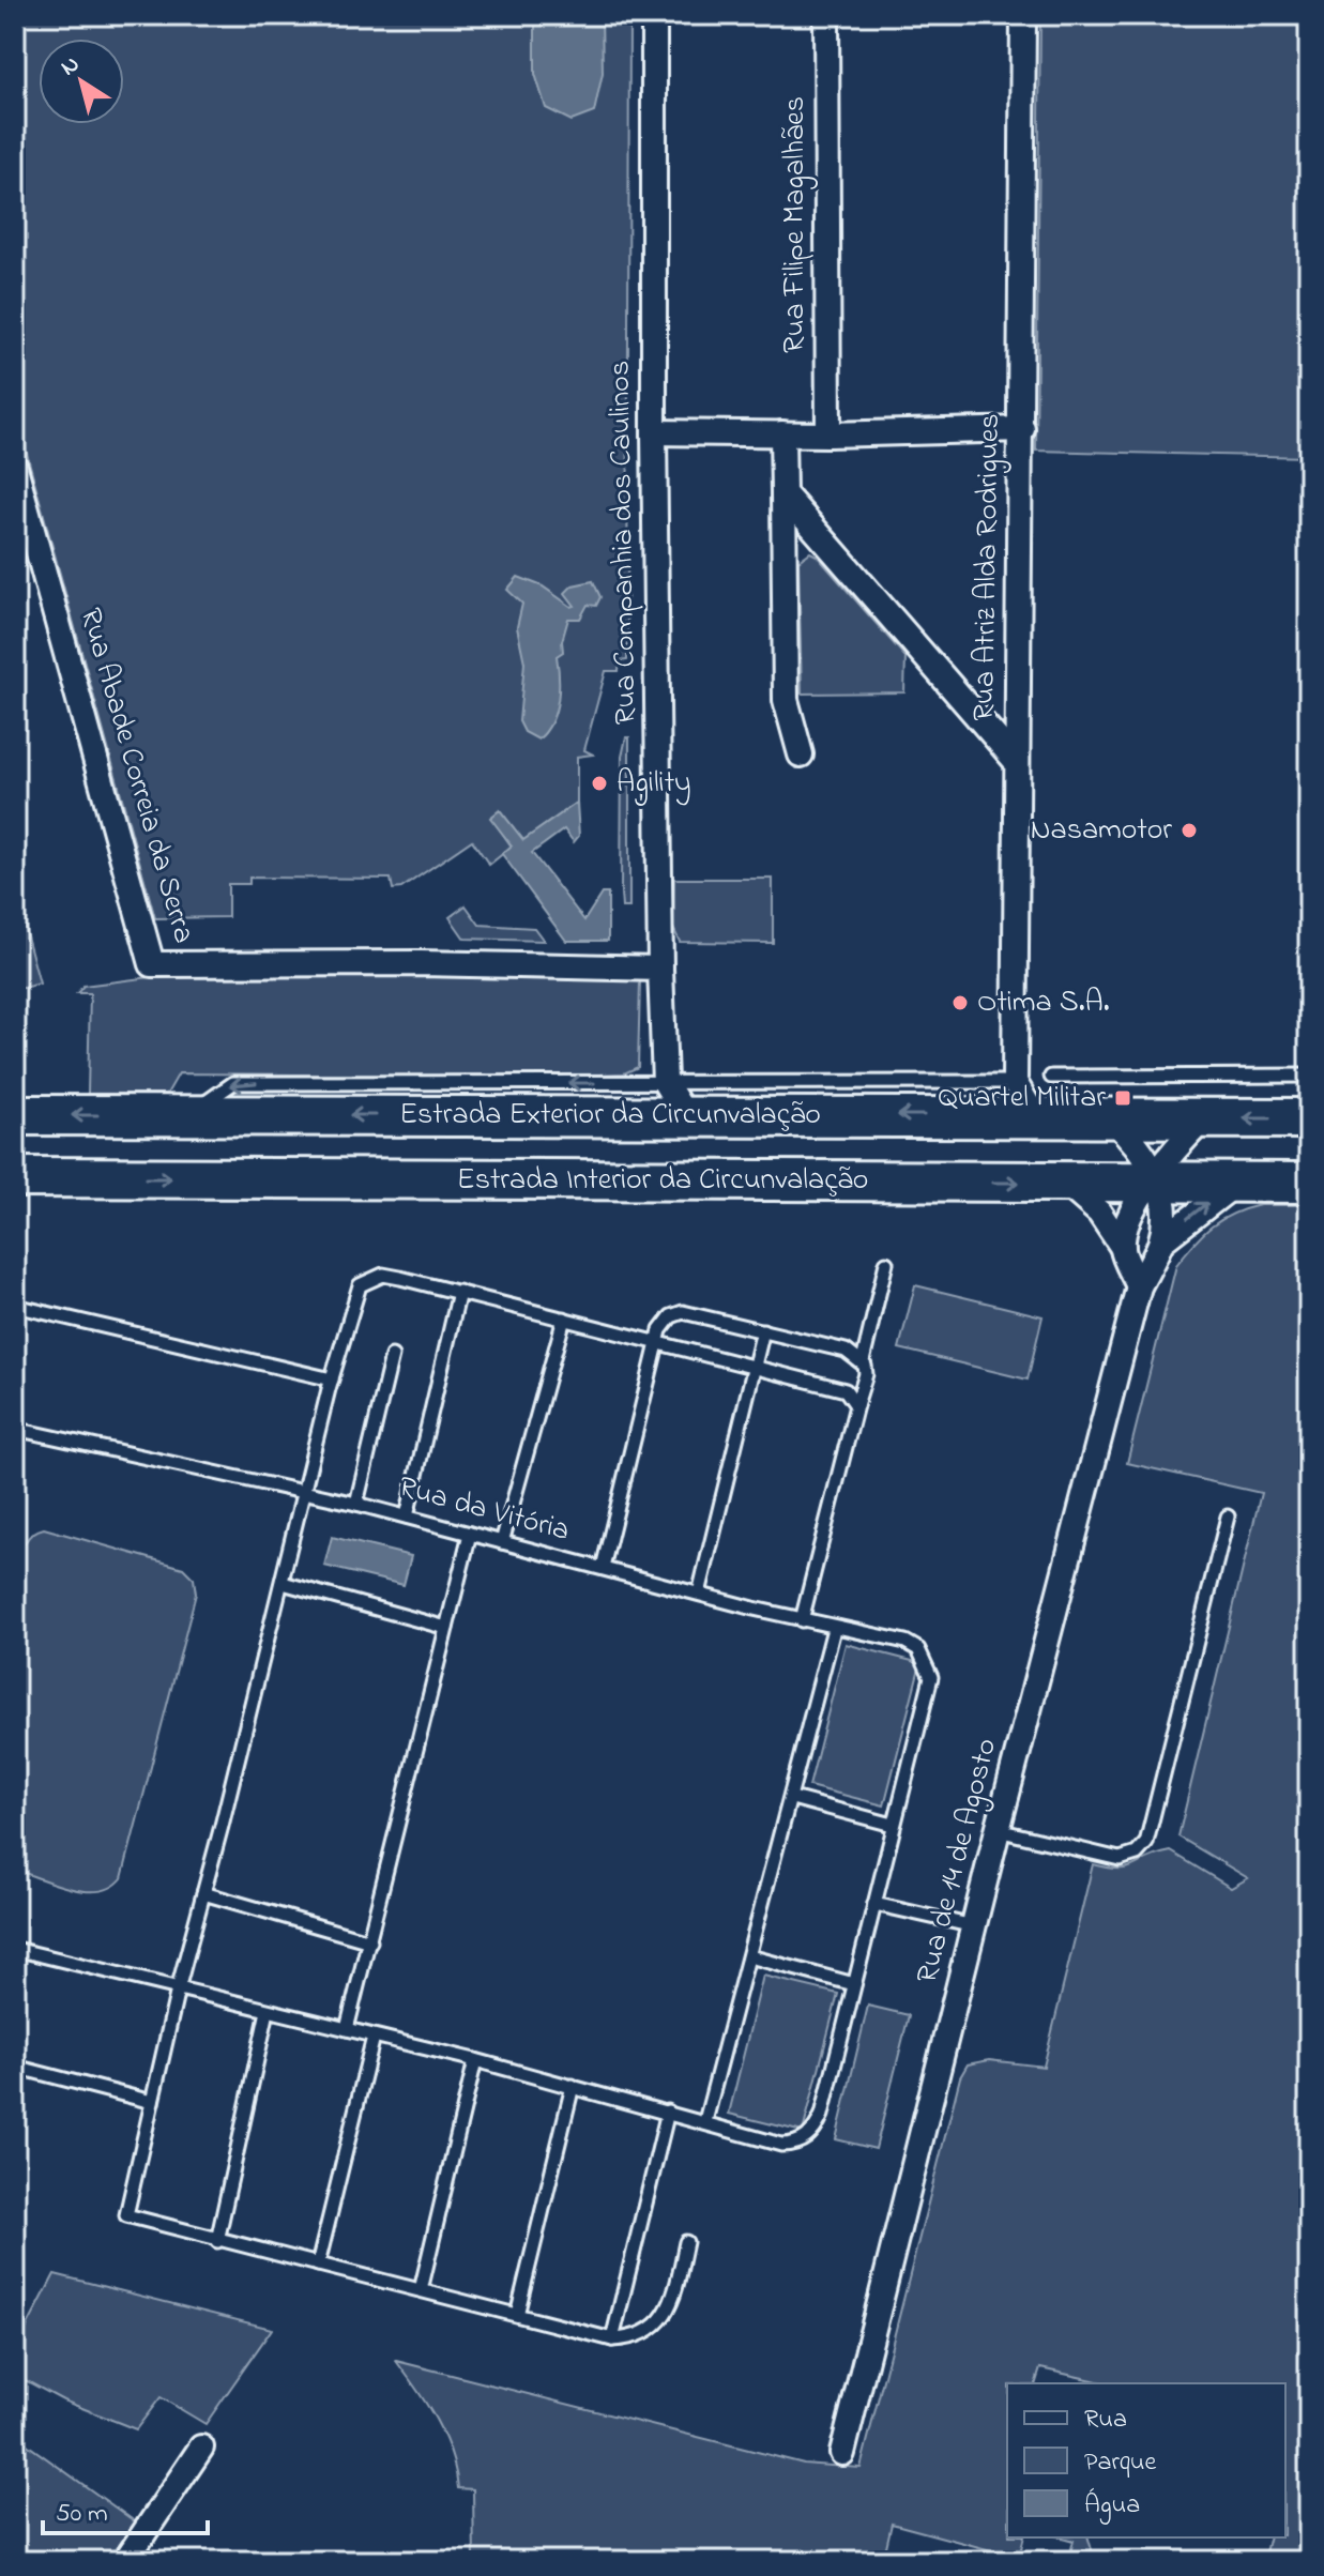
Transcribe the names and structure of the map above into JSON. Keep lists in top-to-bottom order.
{
  "streets": {
    "main road": ["Estrada Exterior da Circunvalação", "Estrada Interior da Circunvalação"],
    "street": [
      "Rua Filipe Magalhães",
      "Rua Companhia dos Caulinos",
      "Rua Atriz Alda Rodrigues",
      "Rua Abade Correia da Serra",
      "Rua de 14 de Agosto"
    ],
    "lane": ["Rua da Vitória"]
  },
  "crossings": [
    ["Rua Companhia dos Caulinos", "Rua Abade Correia da Serra"],
    ["Rua Companhia dos Caulinos", "Estrada Exterior da Circunvalação"],
    ["Rua Atriz Alda Rodrigues", "Estrada Exterior da Circunvalação"],
    ["Estrada Exterior da Circunvalação", "Rua de 14 de Agosto"],
    ["Estrada Interior da Circunvalação", "Rua de 14 de Agosto"]
  ],
  "one_way": ["Estrada Exterior da Circunvalação", "Estrada Interior da Circunvalação"],
  "places": {
    "other": ["Agility", "Nasamotor", "Otima S.A."],
    "transit": ["Quartel Militar"]
  },
  "legend": ["Rua", "Parque", "Água"],
  "scale_bar": "50 m",
  "north": "top left"
}
